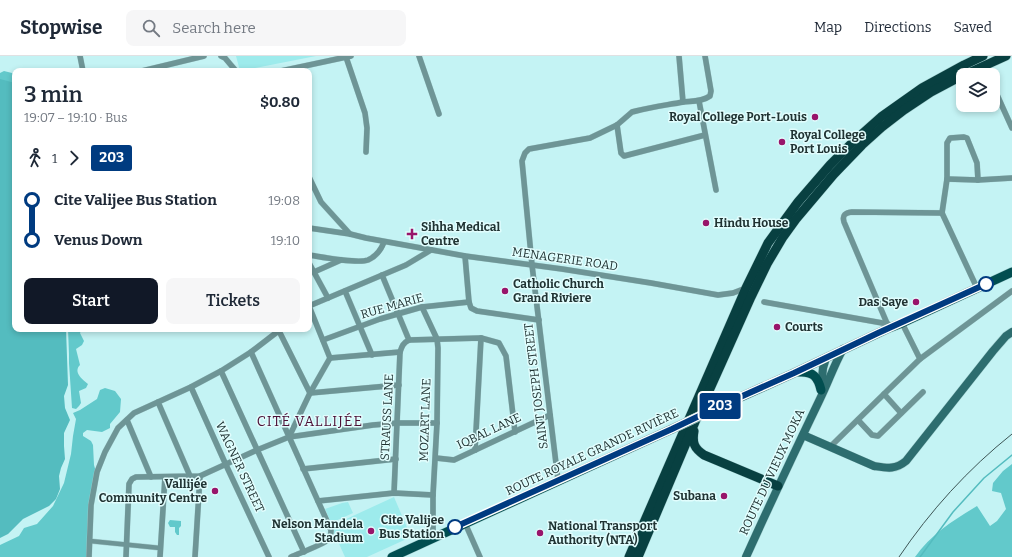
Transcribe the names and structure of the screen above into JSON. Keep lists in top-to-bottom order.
{
  "streets": {
    "main road": ["ROUTE ROYALE GRANDE RIVIÈRE", "ROUTE DU VIEUX MOKA"],
    "street": [
      "MENAGERIE ROAD",
      "RUE MARIE",
      "SAINT JOSEPH STREET",
      "STRAUSS LANE",
      "MOZART LANE",
      "IQBAL LANE",
      "WAGNER STREET"
    ]
  },
  "crossings": [
    ["MENAGERIE ROAD", "SAINT JOSEPH STREET"],
    ["RUE MARIE", "MOZART LANE"],
    ["SAINT JOSEPH STREET", "IQBAL LANE"],
    ["SAINT JOSEPH STREET", "ROUTE ROYALE GRANDE RIVIÈRE"],
    ["MOZART LANE", "IQBAL LANE"],
    ["MOZART LANE", "ROUTE ROYALE GRANDE RIVIÈRE"],
    ["ROUTE ROYALE GRANDE RIVIÈRE", "ROUTE DU VIEUX MOKA"]
  ],
  "districts": ["CITÉ VALLIJÉE"],
  "places": {
    "other": [
      "Royal College Port-Louis",
      "Royal College Port Louis",
      "Hindu House",
      "Catholic Church Grand Riviere",
      "Das Saye",
      "Courts",
      "Vallijée Community Centre",
      "Subana",
      "Cite Valijee Bus Station",
      "Nelson Mandela Stadium",
      "National Transport Authority (NTA)"
    ],
    "health": ["Sihha Medical Centre"]
  },
  "lines": ["bus line 203"],
  "page": {
    "header": "Stopwise",
    "search": "Search here",
    "nav": ["Map", "Directions", "Saved"],
    "on_map": "203",
    "heading": ["3 min", "19:07 – 19:10 · Bus", "$0.80"],
    "legs": ["1", "203"],
    "list": [
      {
        "name": "Cite Valijee Bus Station",
        "value": "19:08"
      },
      {
        "name": "Venus Down",
        "value": "19:10"
      }
    ],
    "buttons": ["Start", "Tickets"]
  }
}
